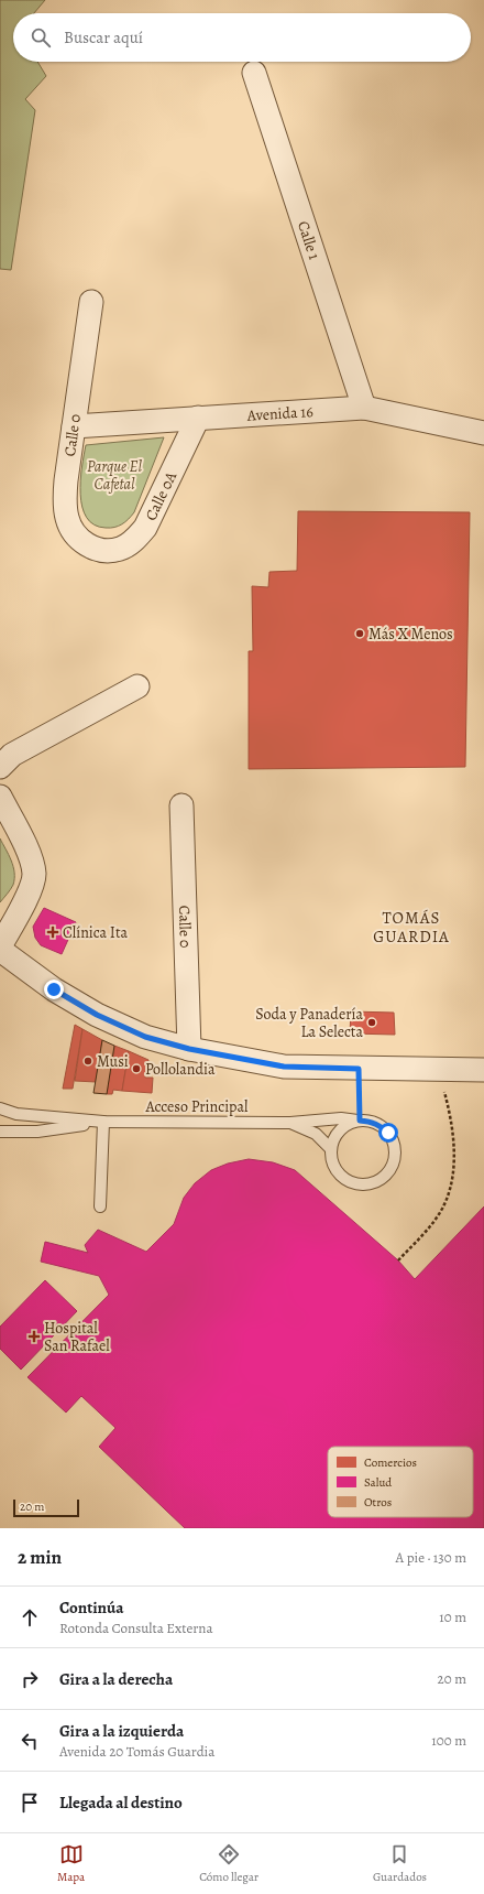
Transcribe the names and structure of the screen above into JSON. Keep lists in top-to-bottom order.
{
  "streets": {
    "street": [
      "Calle 1",
      "Avenida 16",
      "Calle 0",
      "Calle 0A"
    ],
    "lane": ["Acceso Principal"]
  },
  "crossings": [
    ["Calle 1", "Avenida 16"],
    ["Avenida 16", "Calle 0"],
    ["Avenida 16", "Calle 0A"],
    ["Calle 0", "Calle 0A"]
  ],
  "districts": ["TOMÁS GUARDIA"],
  "parks": ["Parque El Cafetal"],
  "places": {
    "other": [
      "Más X Menos",
      "Soda y Panadería La Selecta",
      "Musi",
      "Pollolandia"
    ],
    "health": ["Clínica Ita", "Hospital San Rafael"]
  },
  "legend": ["Comercios", "Salud", "Otros"],
  "scale_bar": "20 m",
  "page": {
    "search": "Buscar aquí",
    "scale": "20 m",
    "heading": ["2 min", "A pie · 130 m"],
    "list": [
      ["Continúa", "Rotonda Consulta Externa", "10 m"],
      ["Gira a la derecha", "20 m"],
      ["Gira a la izquierda", "Avenida 20 Tomás Guardia", "100 m"],
      "Llegada al destino"
    ],
    "nav": ["Mapa", "Cómo llegar", "Guardados"]
  }
}
